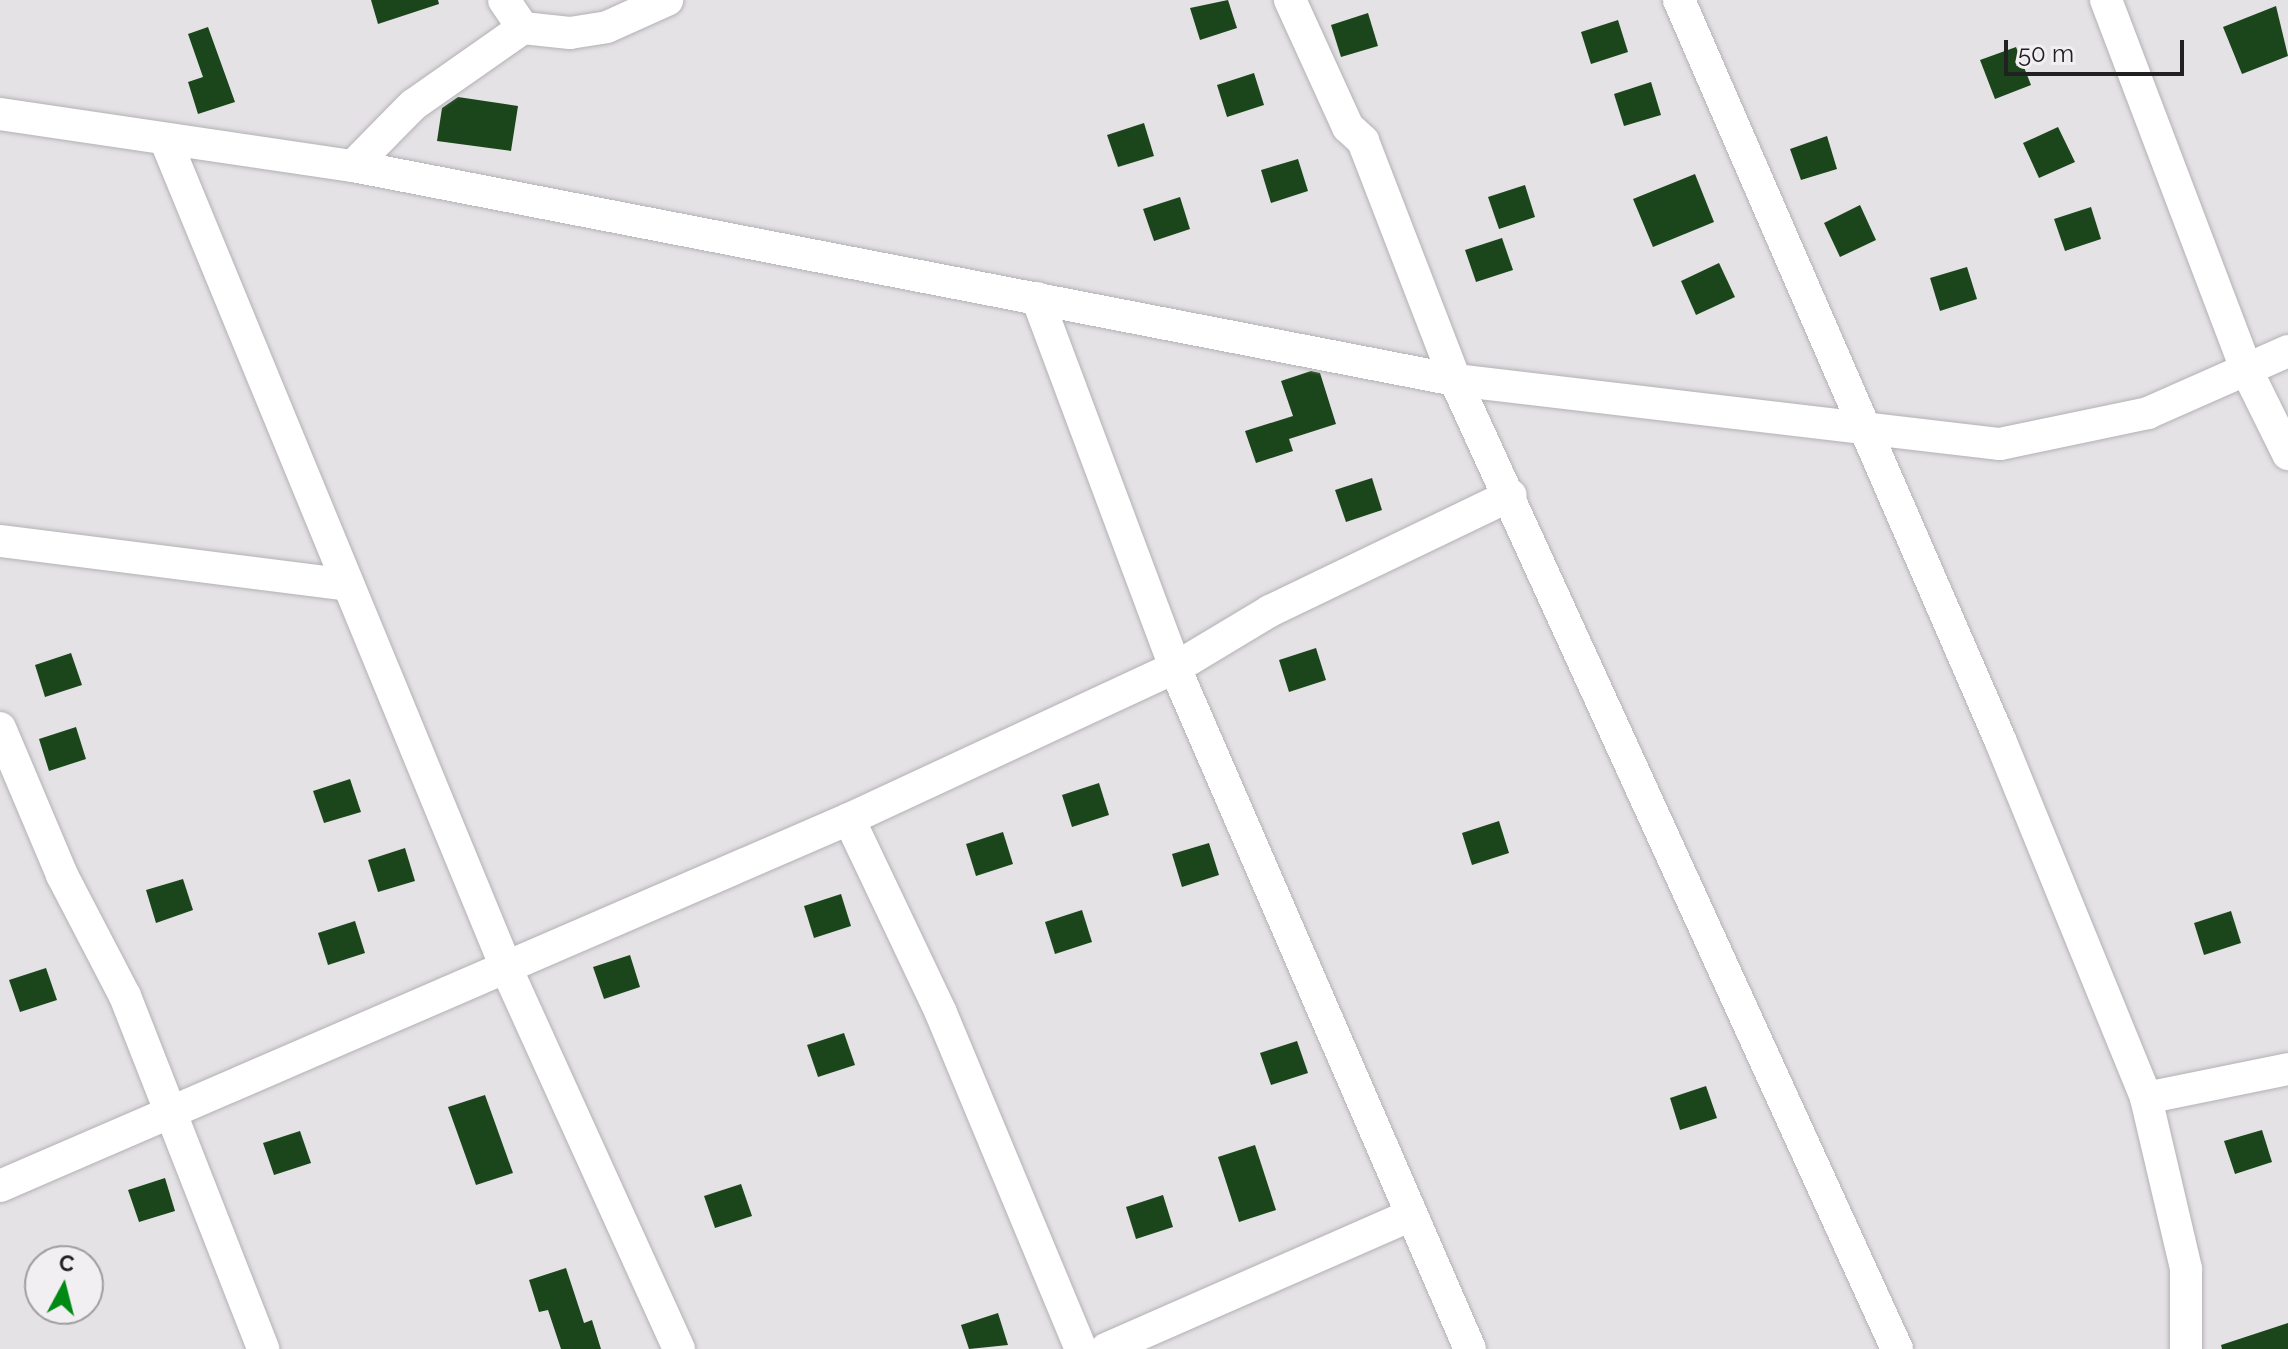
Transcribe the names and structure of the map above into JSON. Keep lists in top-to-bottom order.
{
  "scale_bar": "50 m",
  "north": "top"
}
